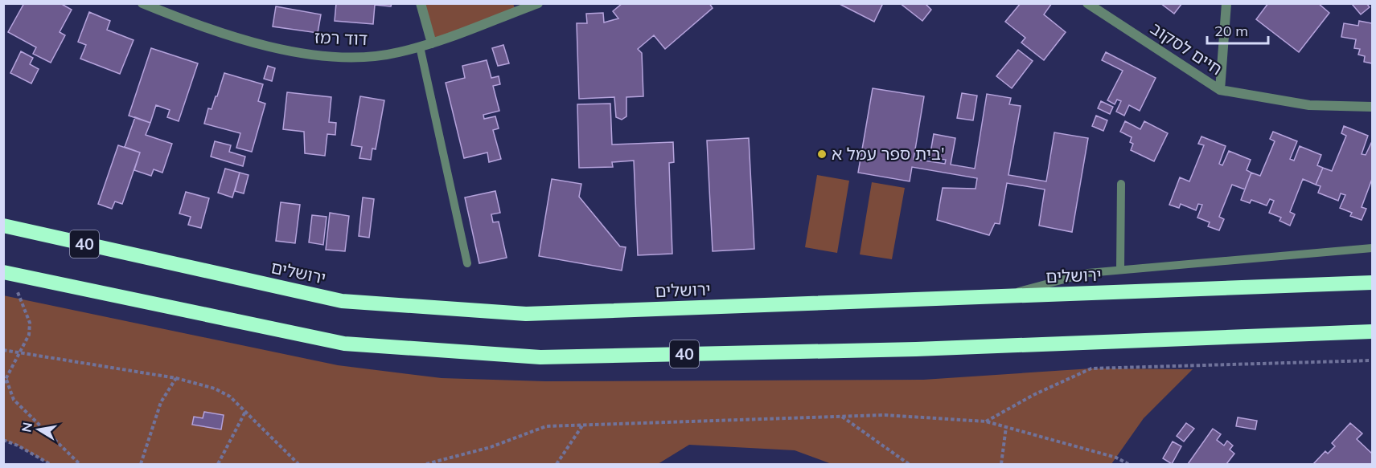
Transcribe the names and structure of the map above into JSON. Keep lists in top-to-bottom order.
{
  "streets": {
    "highway": ["40", "ירושלים"],
    "street": ["דוד רמז", "חיים לסקוב"]
  },
  "places": ["בית ספר עמל א'"],
  "scale_bar": "20 m",
  "north": "left"
}
